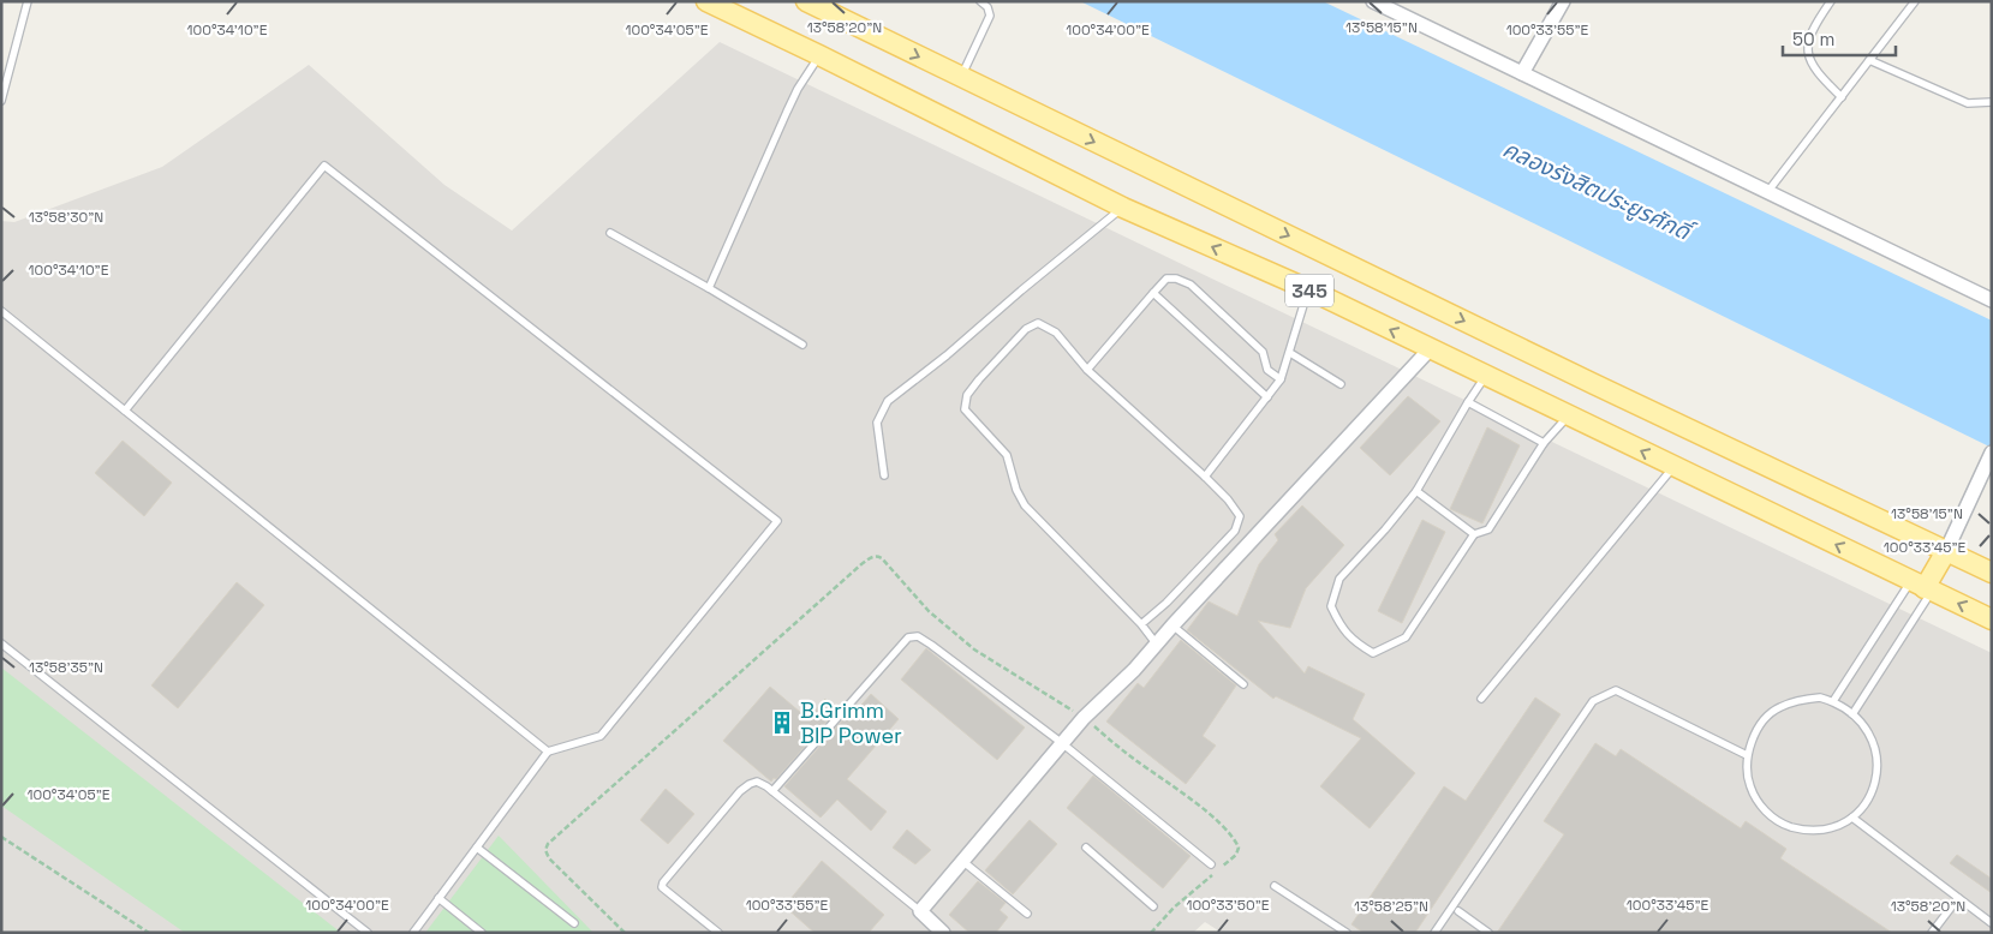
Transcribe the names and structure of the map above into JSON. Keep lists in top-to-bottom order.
{
  "streets": {
    "main road": ["345"]
  },
  "water": ["คลองรังสิตประยูรศักดิ์"],
  "places": {
    "building": ["B.Grimm BIP Power"]
  },
  "scale_bar": "50 m",
  "coordinates": [
    "13°58'20\"N",
    "13°58'15\"N",
    "100°34'10\"E",
    "100°34'05\"E",
    "100°34'00\"E",
    "100°33'55\"E",
    "13°58'30\"N",
    "100°33'45\"E",
    "13°58'35\"N",
    "100°33'50\"E",
    "13°58'25\"N"
  ]
}
